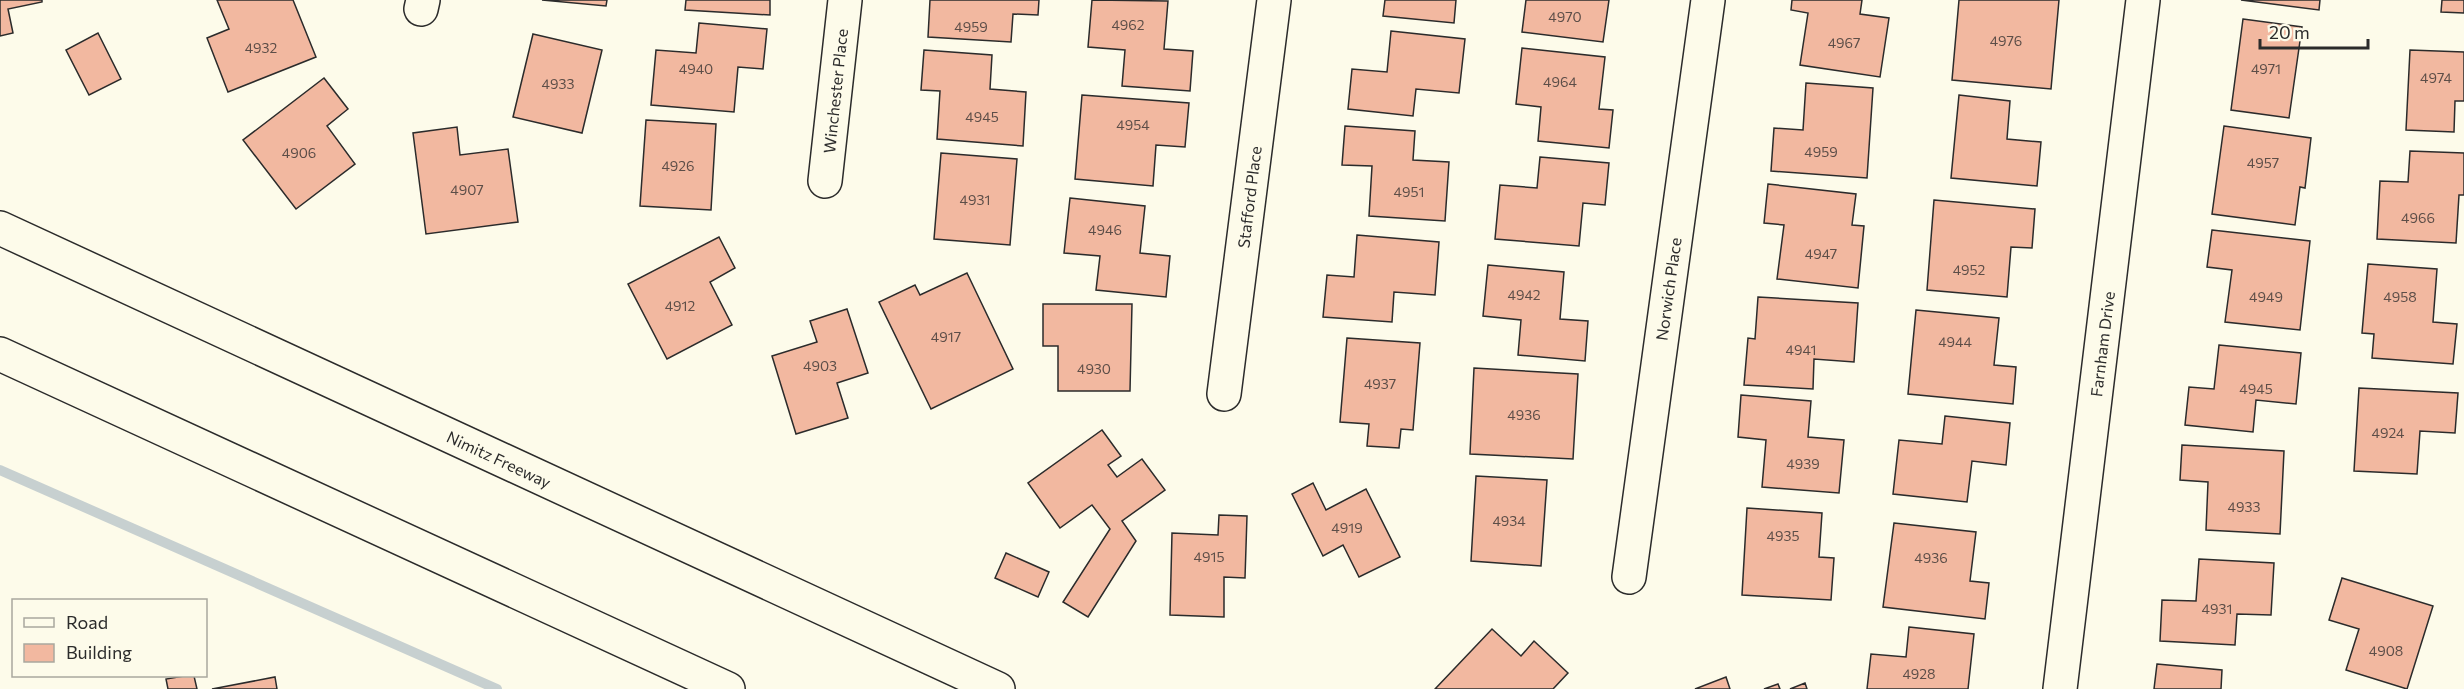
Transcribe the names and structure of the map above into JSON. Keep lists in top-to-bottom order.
{
  "streets": {
    "main road": [
      "Winchester Place",
      "Stafford Place",
      "Norwich Place",
      "Farnham Drive",
      "Nimitz Freeway"
    ]
  },
  "house_numbers": [
    "4970",
    "4962",
    "4959",
    "4976",
    "4967",
    "4932",
    "4940",
    "4971",
    "4974",
    "4964",
    "4933",
    "4945",
    "4954",
    "4959",
    "4906",
    "4957",
    "4926",
    "4907",
    "4951",
    "4931",
    "4966",
    "4946",
    "4947",
    "4952",
    "4942",
    "4949",
    "4958",
    "4912",
    "4917",
    "4944",
    "4941",
    "4903",
    "4930",
    "4937",
    "4945",
    "4936",
    "4924",
    "4939",
    "4933",
    "4934",
    "4919",
    "4935",
    "4915",
    "4936",
    "4931",
    "4908",
    "4928"
  ],
  "legend": ["Road", "Building"],
  "scale_bar": "20 m"
}
